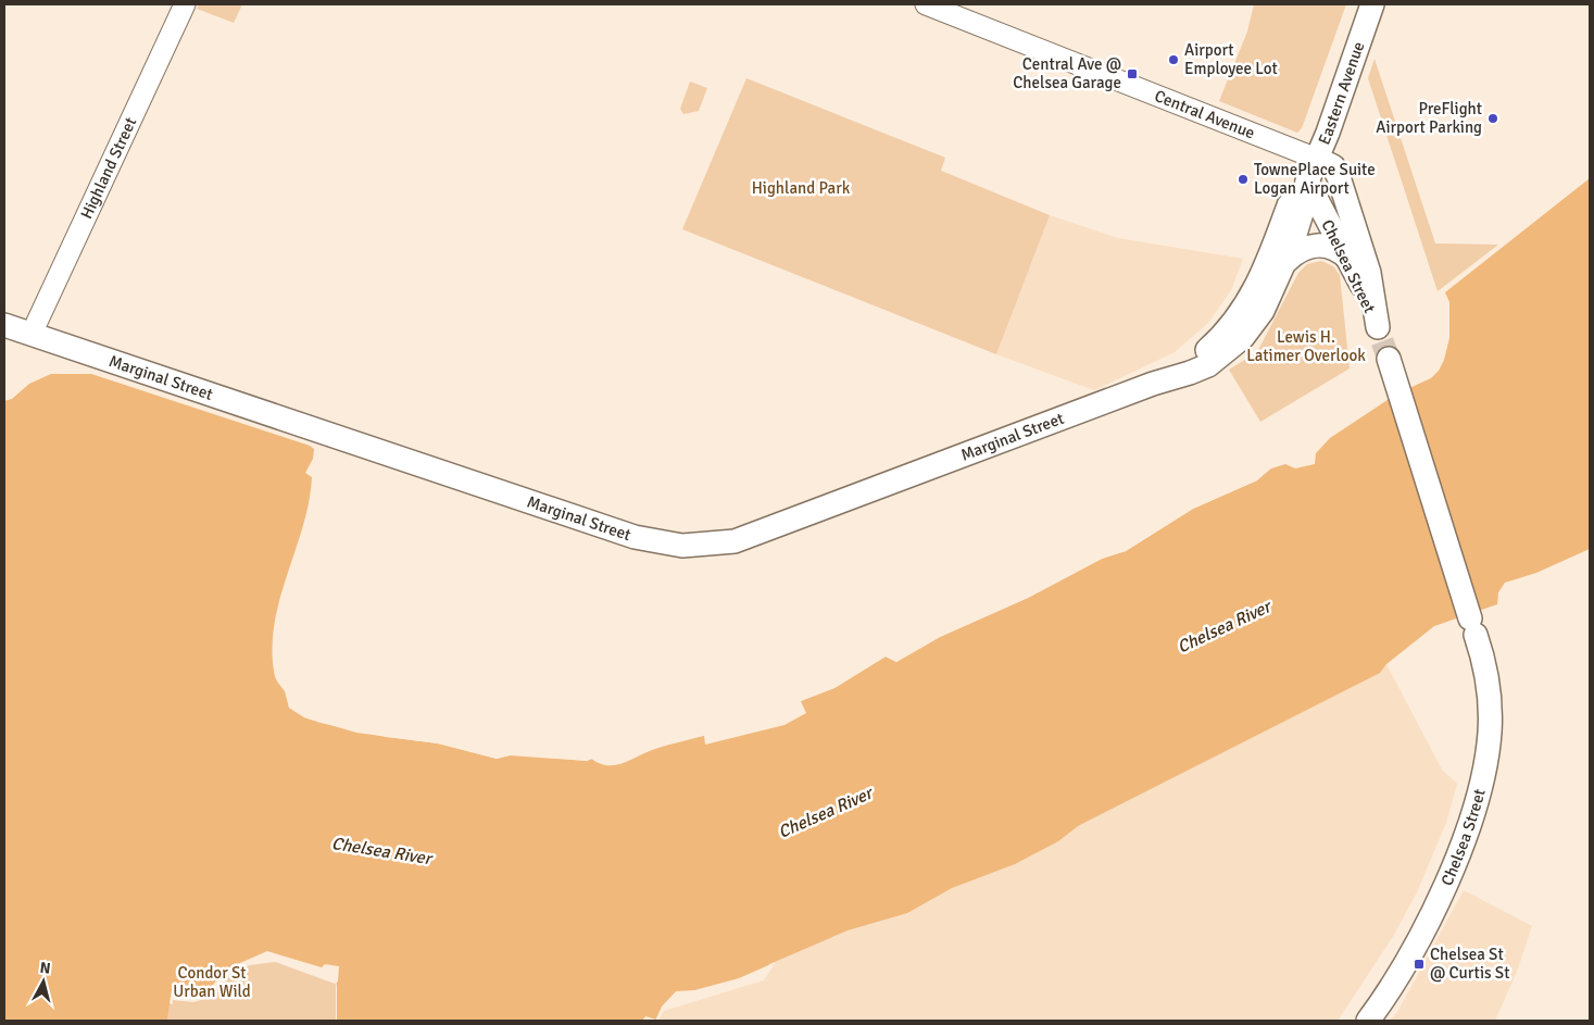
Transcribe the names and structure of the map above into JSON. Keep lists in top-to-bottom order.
{
  "streets": {
    "main road": ["Eastern Avenue", "Chelsea Street", "Marginal Street"],
    "street": ["Central Avenue", "Highland Street"]
  },
  "crossings": [
    ["Eastern Avenue", "Central Avenue"],
    ["Eastern Avenue", "Chelsea Street"],
    ["Eastern Avenue", "Marginal Street"],
    ["Central Avenue", "Chelsea Street"],
    ["Highland Street", "Marginal Street"],
    ["Chelsea Street", "Marginal Street"]
  ],
  "water": ["Chelsea River"],
  "parks": ["Highland Park", "Lewis H. Latimer Overlook", "Condor St Urban Wild"],
  "places": {
    "other": ["Airport Employee Lot", "PreFlight Airport Parking", "TownePlace Suite Logan Airport"],
    "transit": ["Central Ave @ Chelsea Garage", "Chelsea St @ Curtis St"]
  },
  "north": "top"
}
